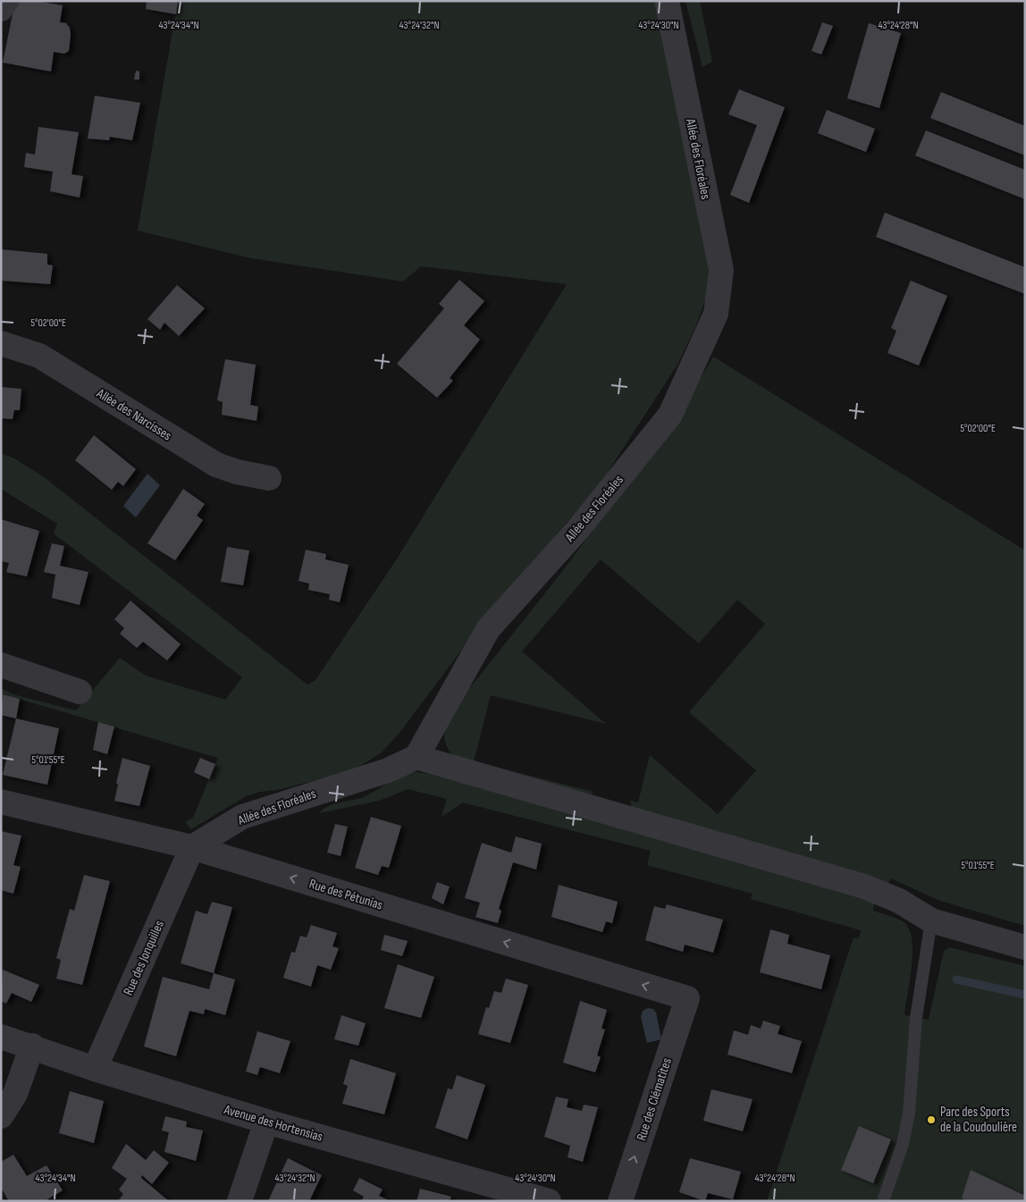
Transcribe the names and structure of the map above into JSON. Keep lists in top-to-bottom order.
{
  "streets": {
    "street": [
      "Allée des Floréales",
      "Allée des Narcisses",
      "Rue des Pétunias",
      "Rue des Jonquilles",
      "Rue des Clématites",
      "Avenue des Hortensias"
    ]
  },
  "crossings": [
    ["Allée des Floréales", "Rue des Pétunias"],
    ["Allée des Floréales", "Rue des Jonquilles"],
    ["Rue des Pétunias", "Rue des Jonquilles"],
    ["Rue des Pétunias", "Rue des Clématites"],
    ["Rue des Jonquilles", "Avenue des Hortensias"]
  ],
  "one_way": ["Rue des Clématites"],
  "places": ["Parc des Sports de la Coudoulière"],
  "coordinates": [
    "43°24'34\"N",
    "43°24'32\"N",
    "43°24'30\"N",
    "43°24'28\"N",
    "5°02'00\"E",
    "5°01'55\"E"
  ]
}
